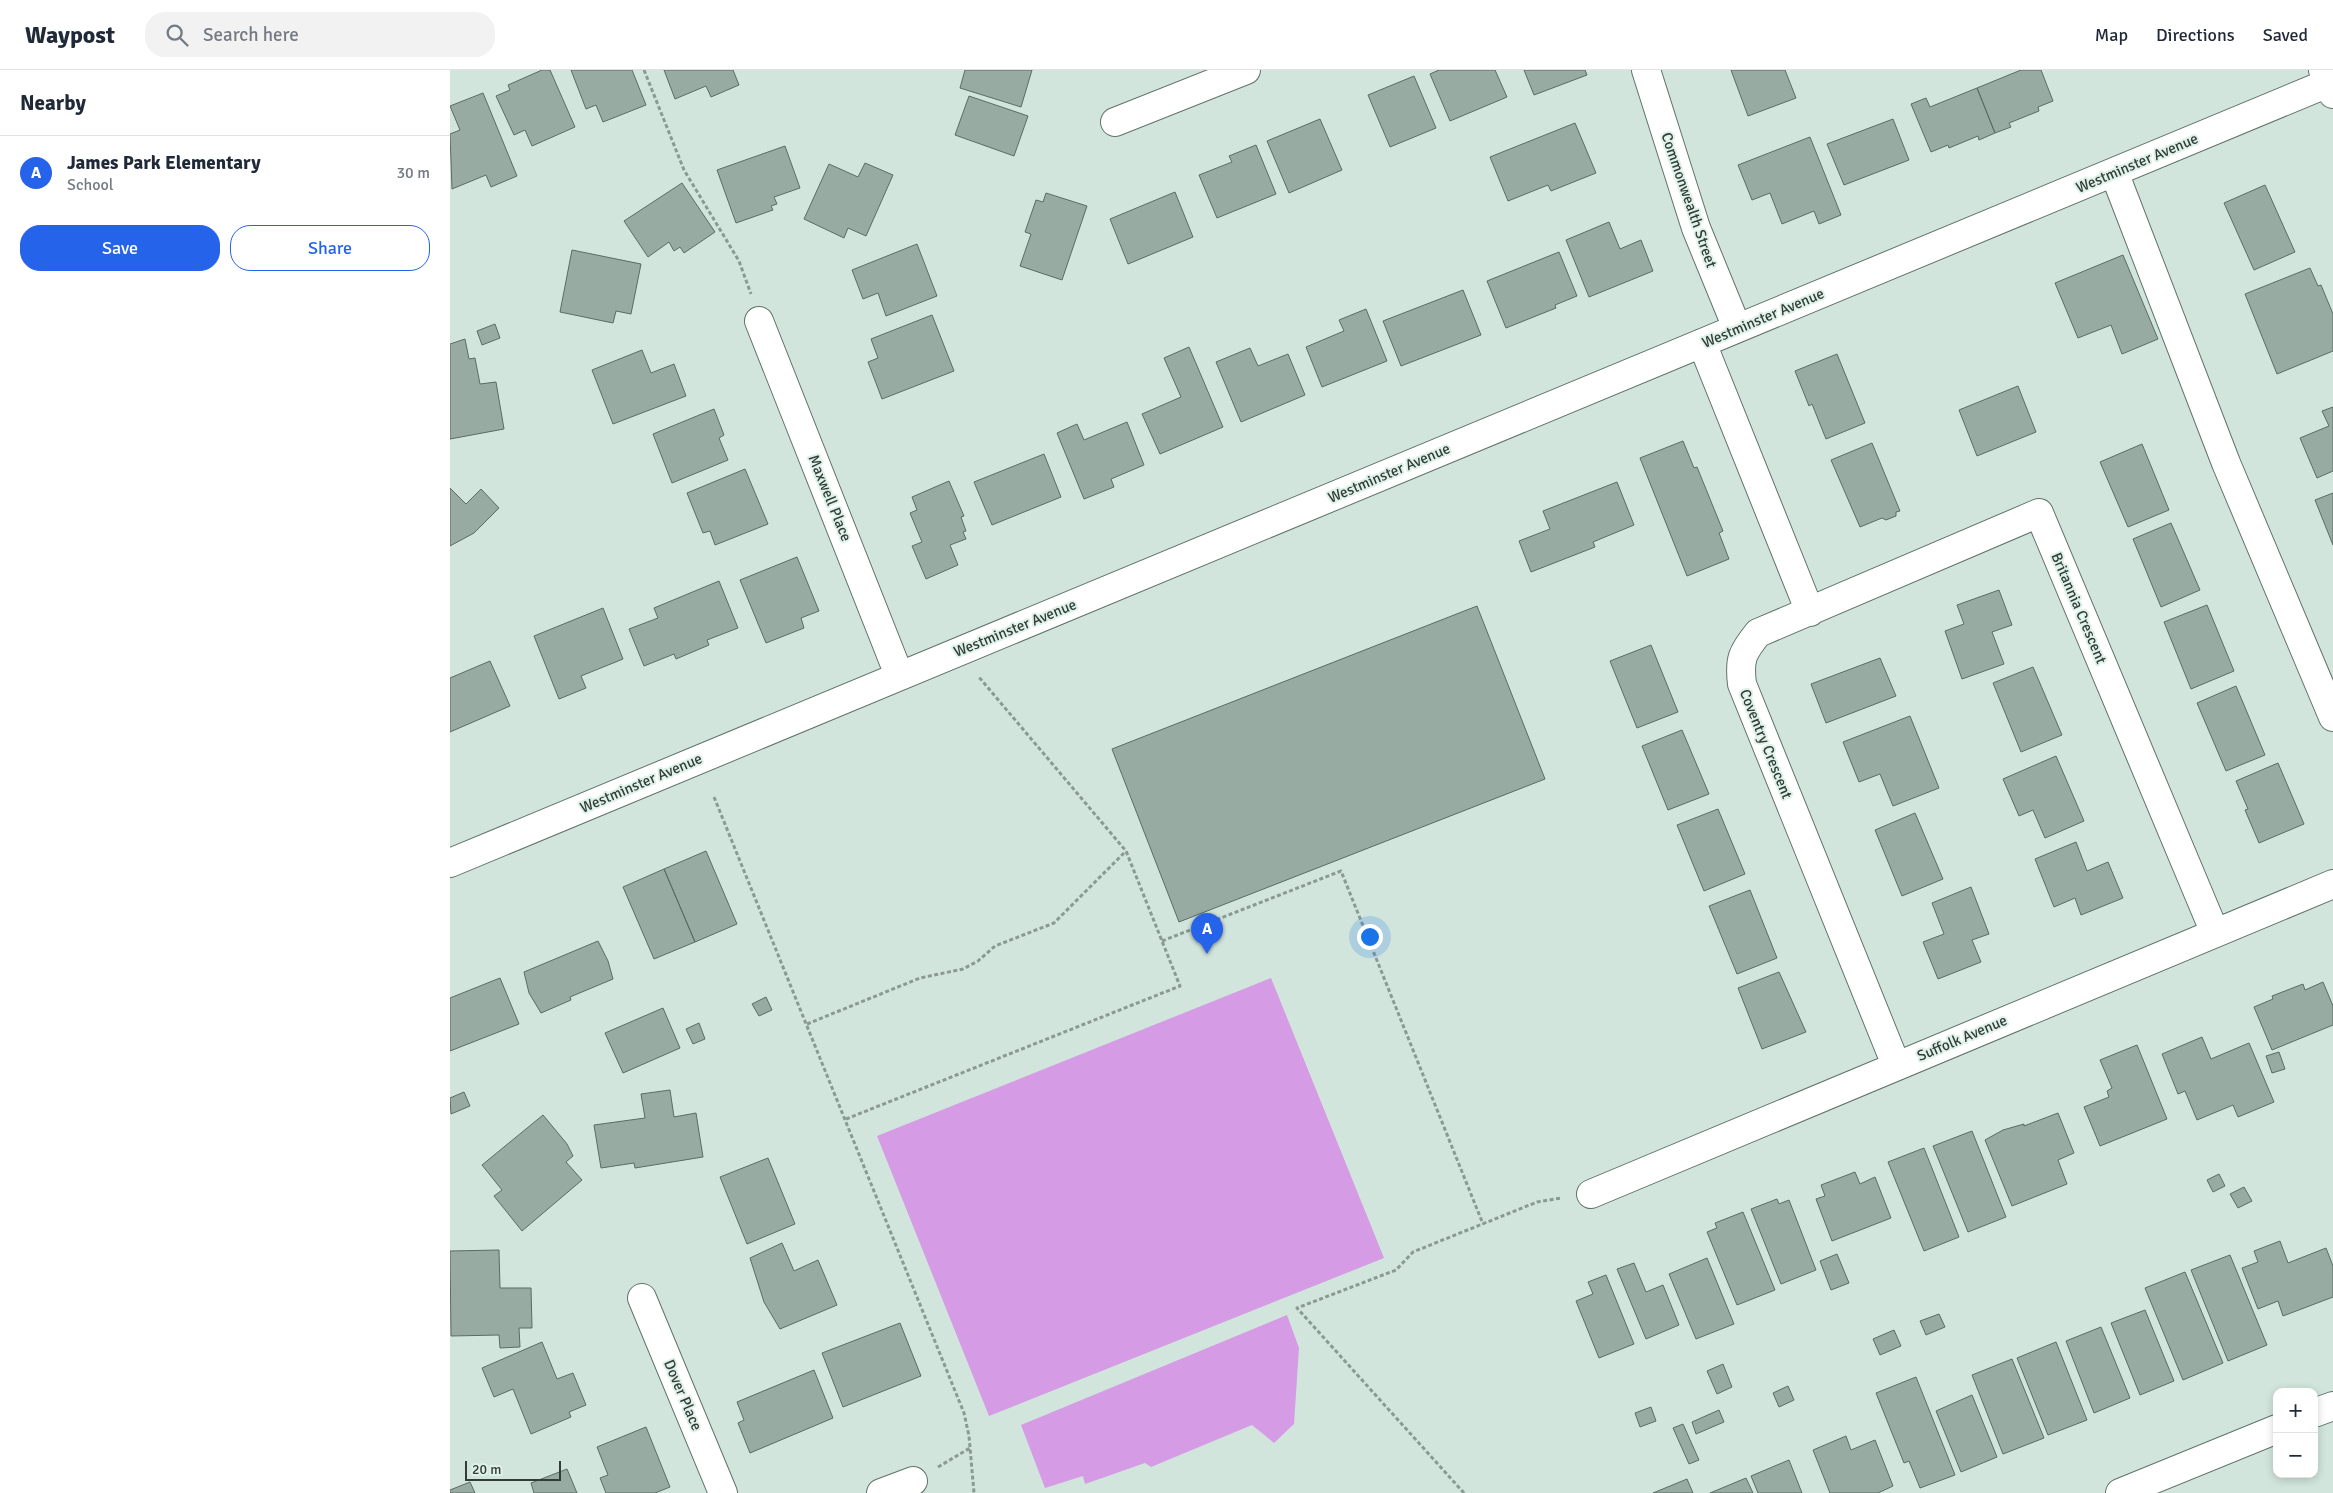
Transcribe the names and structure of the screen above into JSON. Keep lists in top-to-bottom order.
{
  "streets": {
    "street": [
      "Westminster Avenue",
      "Commonwealth Street",
      "Maxwell Place",
      "Britannia Crescent",
      "Coventry Crescent",
      "Suffolk Avenue",
      "Dover Place"
    ]
  },
  "crossings": [
    ["Westminster Avenue", "Commonwealth Street"],
    ["Westminster Avenue", "Maxwell Place"],
    ["Britannia Crescent", "Coventry Crescent"],
    ["Britannia Crescent", "Suffolk Avenue"],
    ["Coventry Crescent", "Suffolk Avenue"]
  ],
  "scale_bar": "20 m",
  "page": {
    "header": "Waypost",
    "search": "Search here",
    "nav": ["Map", "Directions", "Saved"],
    "heading": "Nearby",
    "list": [
      {
        "mark": "A",
        "name": "James Park Elementary",
        "note": "School",
        "value": "30 m"
      }
    ],
    "buttons": ["Save", "Share"],
    "pins": "A",
    "map_buttons": ["+", "−"],
    "scale": "20 m"
  }
}
